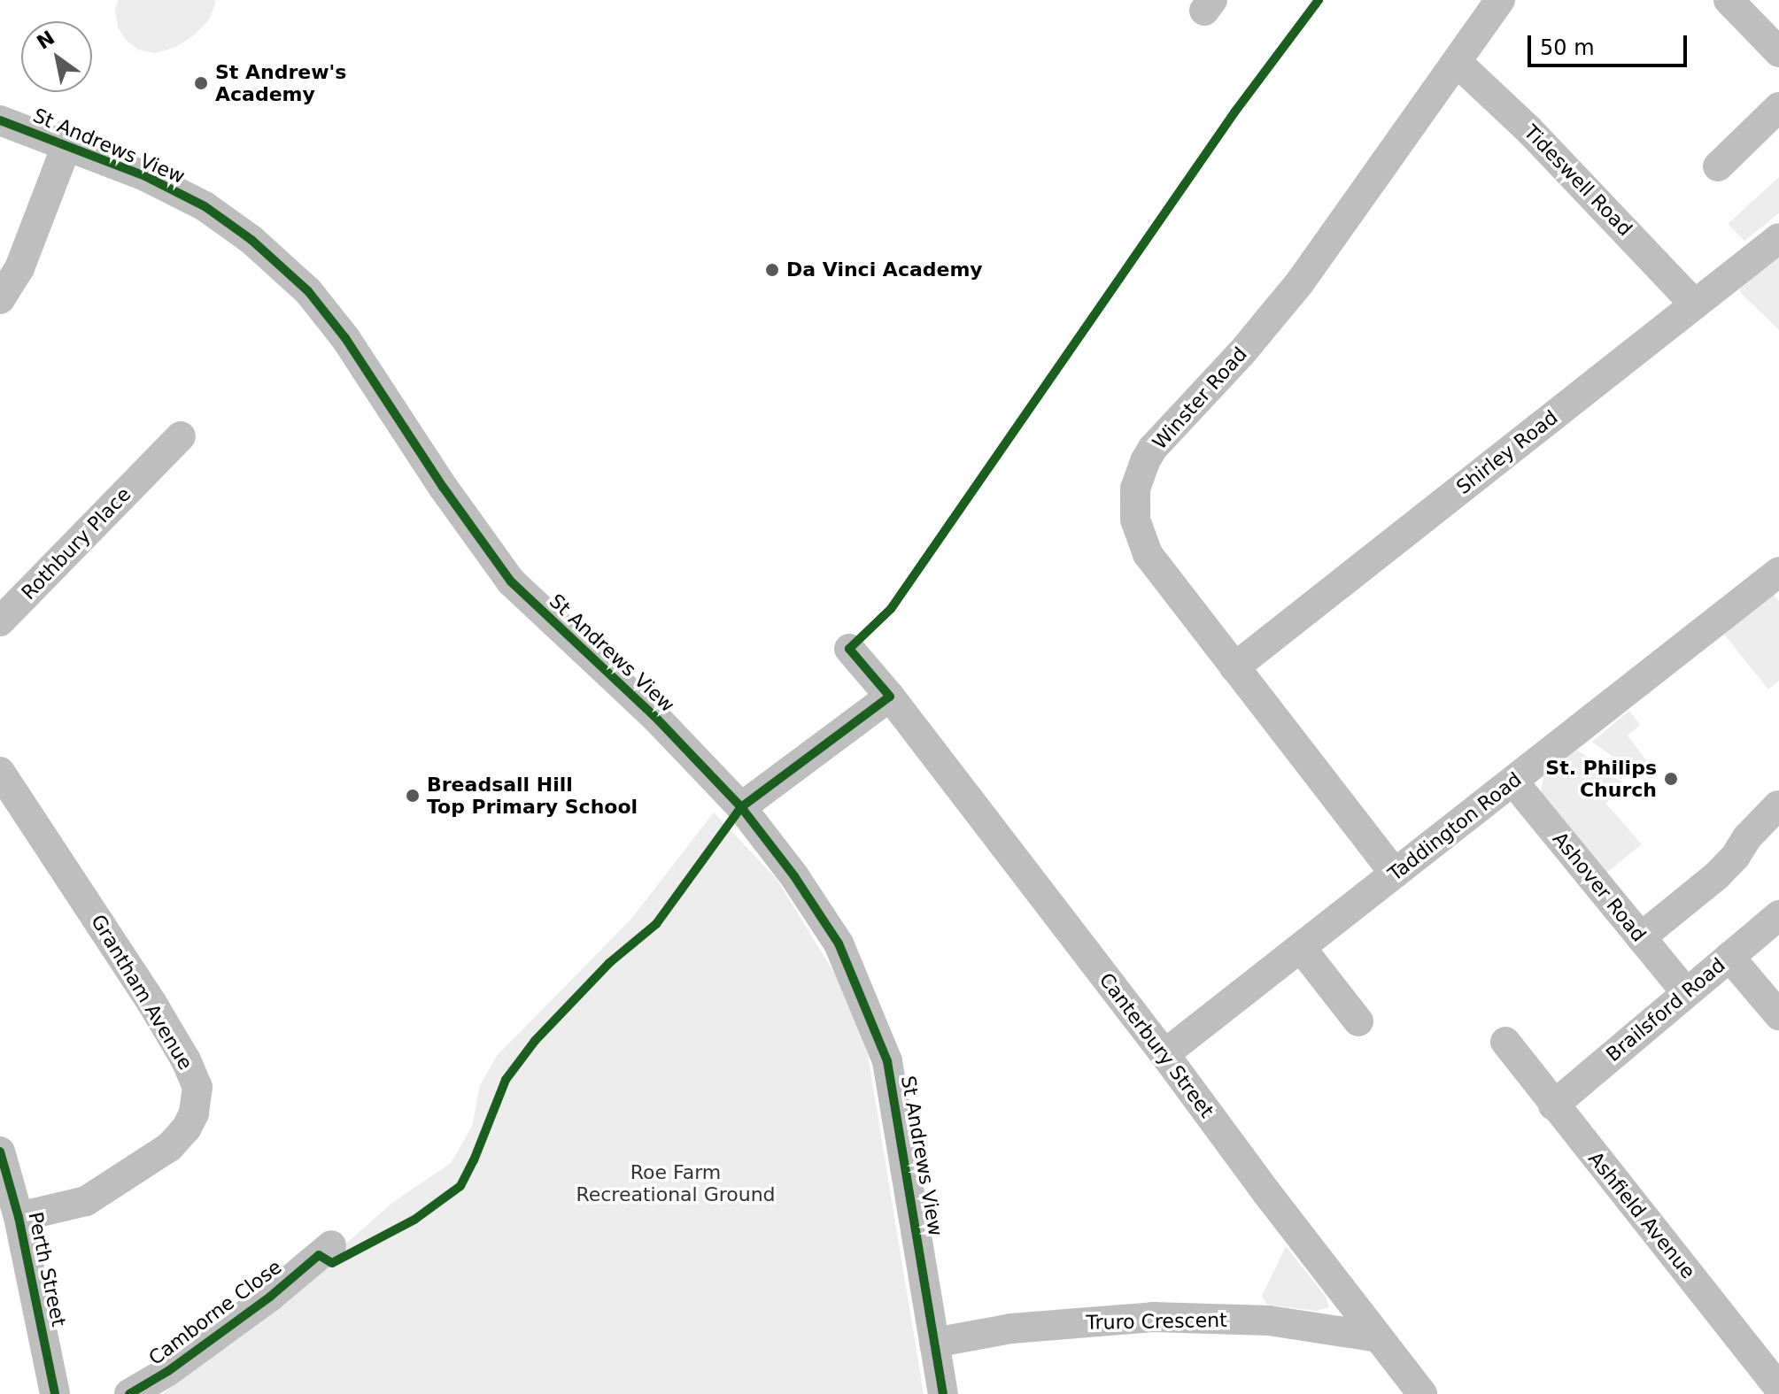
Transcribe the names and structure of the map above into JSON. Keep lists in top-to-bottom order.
{
  "streets": {
    "street": [
      "St Andrews View",
      "Tideswell Road",
      "Winster Road",
      "Shirley Road",
      "Rothbury Place",
      "Taddington Road",
      "Ashover Road",
      "Grantham Avenue",
      "Brailsford Road",
      "Canterbury Street",
      "Ashfield Avenue",
      "Perth Street",
      "Camborne Close",
      "Truro Crescent"
    ]
  },
  "crossings": [
    ["St Andrews View", "Truro Crescent"],
    ["Tideswell Road", "Winster Road"],
    ["Tideswell Road", "Shirley Road"],
    ["Winster Road", "Shirley Road"],
    ["Winster Road", "Taddington Road"],
    ["Taddington Road", "Ashover Road"],
    ["Taddington Road", "Canterbury Street"],
    ["Ashover Road", "Brailsford Road"],
    ["Grantham Avenue", "Perth Street"],
    ["Brailsford Road", "Ashfield Avenue"],
    ["Canterbury Street", "Truro Crescent"]
  ],
  "parks": ["Roe Farm Recreational Ground"],
  "places": [
    "St Andrew's Academy",
    "Da Vinci Academy",
    "St. Philips Church",
    "Breadsall Hill Top Primary School"
  ],
  "scale_bar": "50 m",
  "north": "top left"
}
